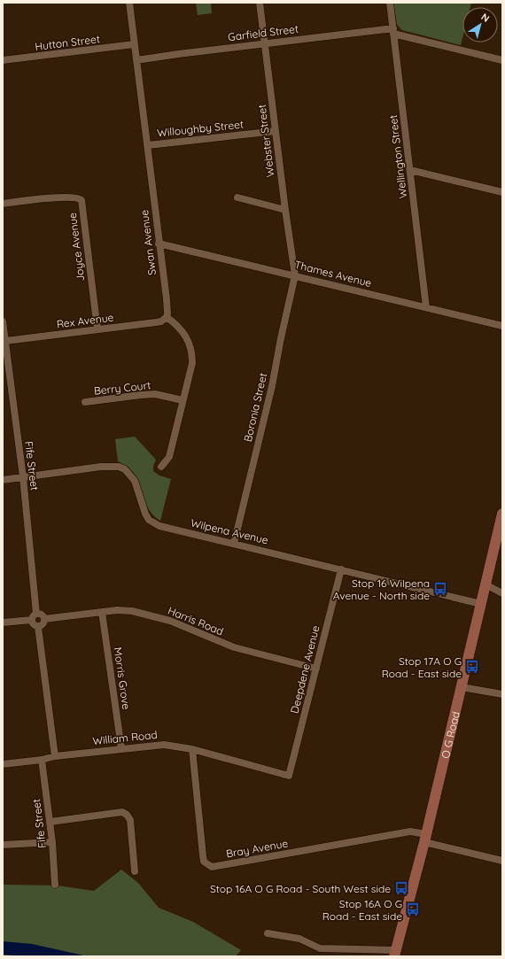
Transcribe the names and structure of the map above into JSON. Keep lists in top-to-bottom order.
{
  "streets": {
    "main road": ["O G Road"],
    "street": [
      "Garfield Street",
      "Hutton Street",
      "Willoughby Street",
      "Webster Street",
      "Wellington Street",
      "Swan Avenue",
      "Joyce Avenue",
      "Thames Avenue",
      "Rex Avenue",
      "Berry Court",
      "Boronia Street",
      "Fife Street",
      "Wilpena Avenue",
      "Harris Road",
      "Deepdene Avenue",
      "Morris Grove",
      "William Road",
      "Bray Avenue"
    ]
  },
  "crossings": [
    ["Garfield Street", "Webster Street"],
    ["Garfield Street", "Wellington Street"],
    ["Garfield Street", "Swan Avenue"],
    ["Hutton Street", "Swan Avenue"],
    ["Willoughby Street", "Webster Street"],
    ["Willoughby Street", "Swan Avenue"],
    ["Webster Street", "Thames Avenue"],
    ["Webster Street", "Boronia Street"],
    ["Wellington Street", "Thames Avenue"],
    ["Swan Avenue", "Thames Avenue"],
    ["Swan Avenue", "Rex Avenue"],
    ["Joyce Avenue", "Rex Avenue"],
    ["Thames Avenue", "Boronia Street"],
    ["Rex Avenue", "Fife Street"],
    ["Boronia Street", "Wilpena Avenue"],
    ["Fife Street", "Wilpena Avenue"],
    ["Fife Street", "Harris Road"],
    ["Fife Street", "William Road"],
    ["Wilpena Avenue", "Deepdene Avenue"],
    ["Wilpena Avenue", "O G Road"],
    ["Harris Road", "Deepdene Avenue"],
    ["Harris Road", "Morris Grove"],
    ["Deepdene Avenue", "William Road"],
    ["Morris Grove", "William Road"],
    ["O G Road", "Bray Avenue"],
    ["William Road", "Bray Avenue"]
  ],
  "places": {
    "bus stop": [
      "Stop 16 Wilpena Avenue - North side",
      "Stop 17A O G Road - East side",
      "Stop 16A O G Road - South West side",
      "Stop 16A O G Road - East side"
    ]
  },
  "north": "top right"
}
